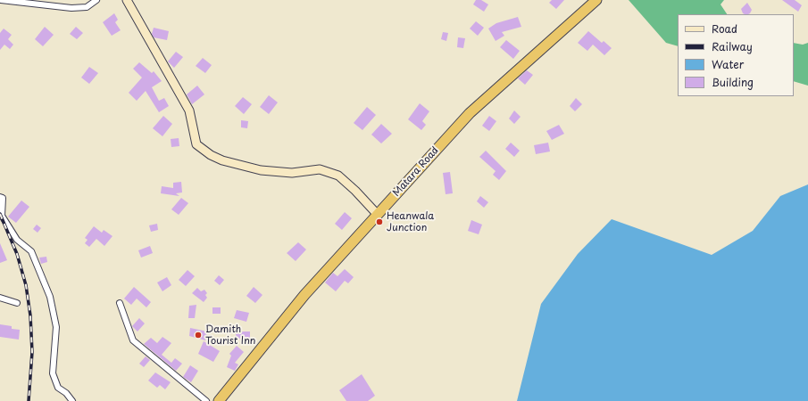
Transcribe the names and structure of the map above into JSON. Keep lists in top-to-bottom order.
{
  "streets": {
    "highway": ["Matara Road"]
  },
  "places": ["Heanwala Junction", "Damith Tourist Inn"],
  "legend": [
    "Road",
    "Railway",
    "Water",
    "Building"
  ]
}
